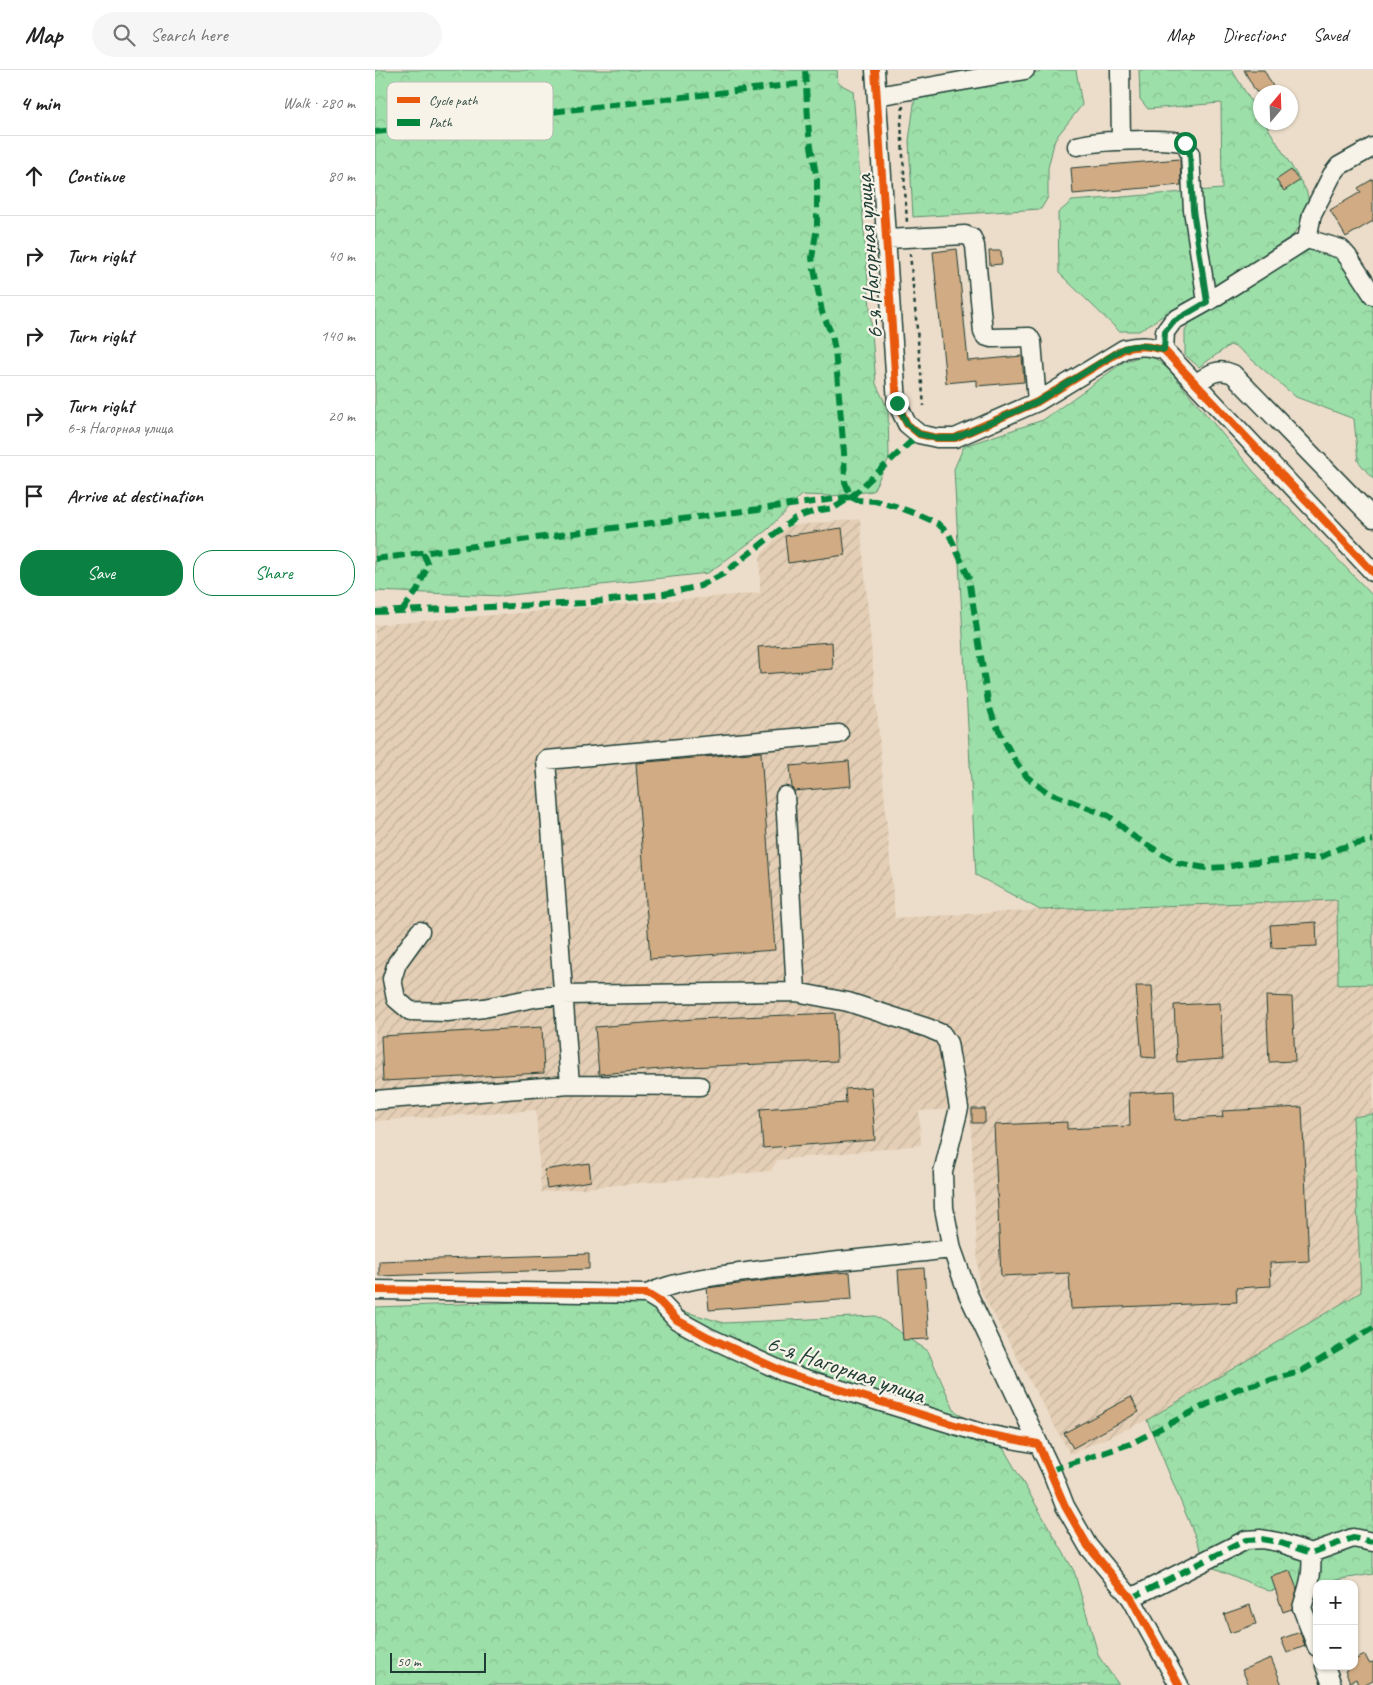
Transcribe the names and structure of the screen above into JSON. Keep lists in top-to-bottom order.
{
  "streets": {
    "street": ["6-я Нагорная улица"]
  },
  "legend": ["Cycle path", "Path"],
  "scale_bar": "50 m",
  "north": "top",
  "page": {
    "header": "Map",
    "search": "Search here",
    "nav": ["Map", "Directions", "Saved"],
    "heading": ["4 min", "Walk · 280 m"],
    "list": [
      ["Continue", "80 m"],
      ["Turn right", "40 m"],
      ["Turn right", "140 m"],
      ["Turn right", "6-я Нагорная улица", "20 m"],
      "Arrive at destination"
    ],
    "buttons": ["Save", "Share"],
    "map_buttons": ["+", "−"],
    "scale": "50 m"
  }
}
